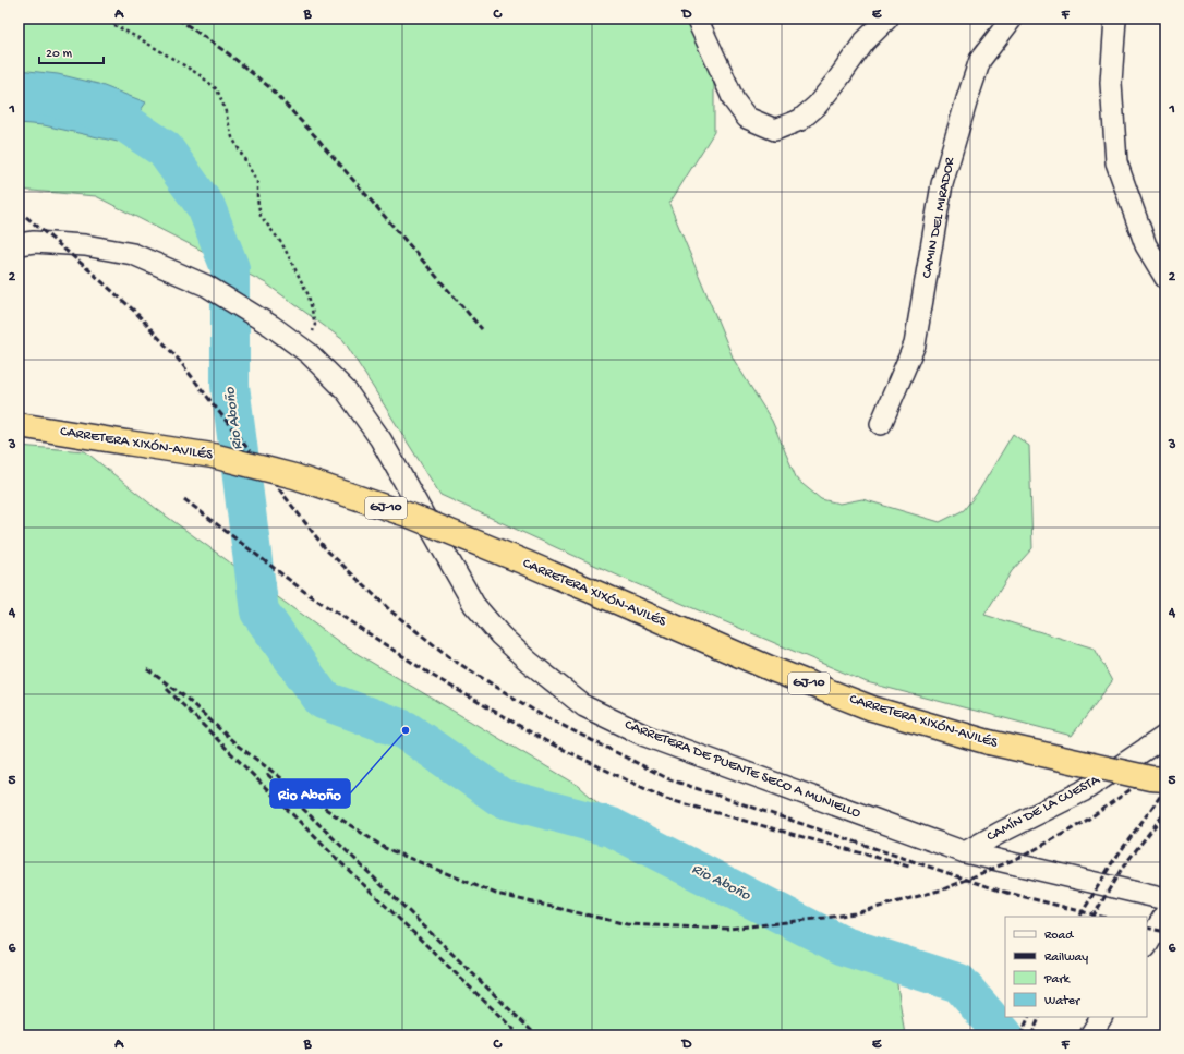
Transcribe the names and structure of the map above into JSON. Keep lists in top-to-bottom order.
{
  "streets": {
    "highway": ["CARRETERA XIXÓN-AVILÉS", "GJ-10"],
    "street": ["CAMIN DEL MIRADOR", "CARRETERA DE PUENTE SECO A MUNIELLO", "CAMÍN DE LA CUESTA"]
  },
  "crossings": [
    ["CARRETERA DE PUENTE SECO A MUNIELLO", "CAMÍN DE LA CUESTA"]
  ],
  "water": ["Rio Aboño"],
  "places": ["Rio Aboño"],
  "legend": [
    "Road",
    "Railway",
    "Park",
    "Water"
  ],
  "scale_bar": "20 m",
  "grid": {
    "columns": [
      "A",
      "B",
      "C",
      "D",
      "E",
      "F"
    ],
    "rows": [
      "1",
      "2",
      "3",
      "4",
      "5",
      "6"
    ]
  }
}
